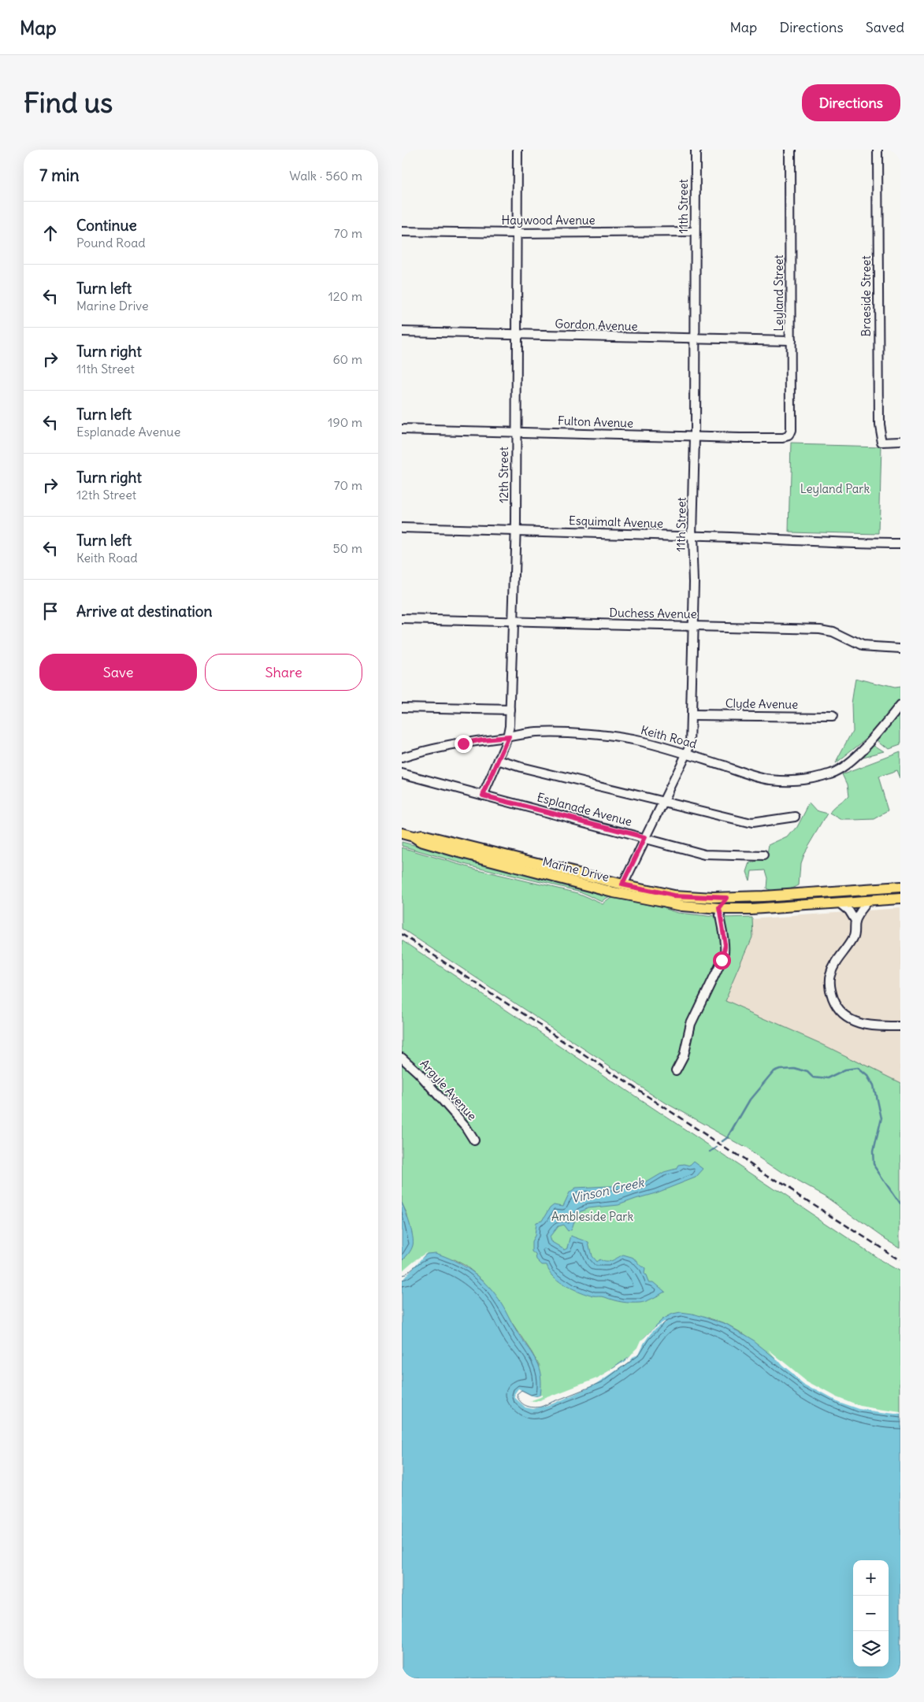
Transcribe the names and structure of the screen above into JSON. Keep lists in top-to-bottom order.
{
  "streets": {
    "main road": ["Marine Drive"],
    "street": [
      "11th Street",
      "Haywood Avenue",
      "Leyland Street",
      "Braeside Street",
      "Gordon Avenue",
      "Fulton Avenue",
      "12th Street",
      "Esquimalt Avenue",
      "Duchess Avenue",
      "Clyde Avenue",
      "Keith Road",
      "Esplanade Avenue",
      "Argyle Avenue"
    ]
  },
  "crossings": [
    ["11th Street", "Haywood Avenue"],
    ["11th Street", "Gordon Avenue"],
    ["11th Street", "Fulton Avenue"],
    ["11th Street", "Esquimalt Avenue"],
    ["11th Street", "Duchess Avenue"],
    ["11th Street", "Clyde Avenue"],
    ["11th Street", "Keith Road"],
    ["11th Street", "Esplanade Avenue"],
    ["11th Street", "Marine Drive"],
    ["Haywood Avenue", "12th Street"],
    ["Leyland Street", "Gordon Avenue"],
    ["Leyland Street", "Fulton Avenue"],
    ["Gordon Avenue", "12th Street"],
    ["Fulton Avenue", "12th Street"],
    ["12th Street", "Esquimalt Avenue"],
    ["12th Street", "Duchess Avenue"],
    ["12th Street", "Keith Road"],
    ["12th Street", "Esplanade Avenue"]
  ],
  "water": ["Vinson Creek"],
  "parks": ["Leyland Park", "Ambleside Park"],
  "page": {
    "header": "Map",
    "nav": ["Map", "Directions", "Saved"],
    "buttons": [
      "Directions",
      ["Save", "Share"]
    ],
    "title": "Find us",
    "heading": ["7 min", "Walk · 560 m"],
    "list": [
      ["Continue", "Pound Road", "70 m"],
      ["Turn left", "Marine Drive", "120 m"],
      ["Turn right", "11th Street", "60 m"],
      ["Turn left", "Esplanade Avenue", "190 m"],
      ["Turn right", "12th Street", "70 m"],
      ["Turn left", "Keith Road", "50 m"],
      "Arrive at destination"
    ],
    "map_buttons": ["+", "−"]
  }
}
